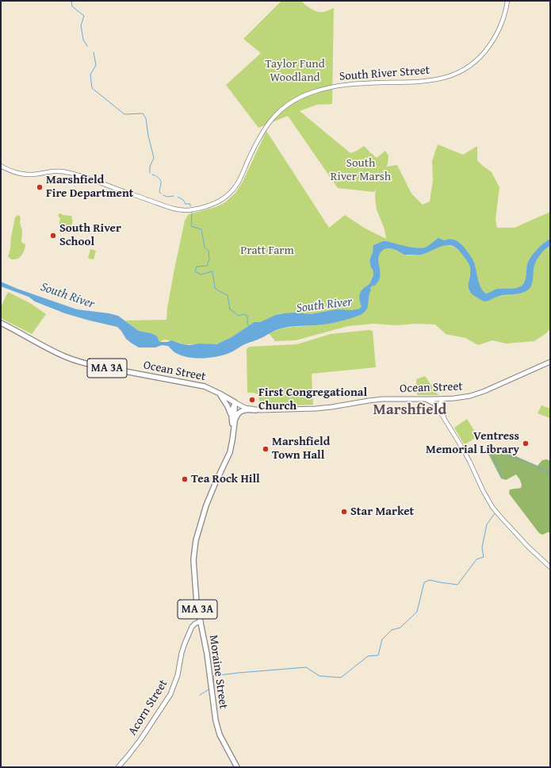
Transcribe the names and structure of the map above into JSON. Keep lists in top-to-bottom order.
{
  "streets": {
    "main road": [
      "MA 3A",
      "Ocean Street",
      "Moraine Street",
      "Acorn Street"
    ],
    "street": ["South River Street"]
  },
  "crossings": [
    ["MA 3A", "Ocean Street"],
    ["MA 3A", "Moraine Street"],
    ["Ocean Street", "Moraine Street"],
    ["Moraine Street", "Acorn Street"]
  ],
  "districts": ["Marshfield"],
  "water": ["South River"],
  "parks": ["Taylor Fund Woodland", "South River Marsh", "Pratt Farm"],
  "places": [
    "Marshfield Fire Department",
    "South River School",
    "First Congregational Church",
    "Ventress Memorial Library",
    "Marshfield Town Hall",
    "Tea Rock Hill",
    "Star Market"
  ]
}
